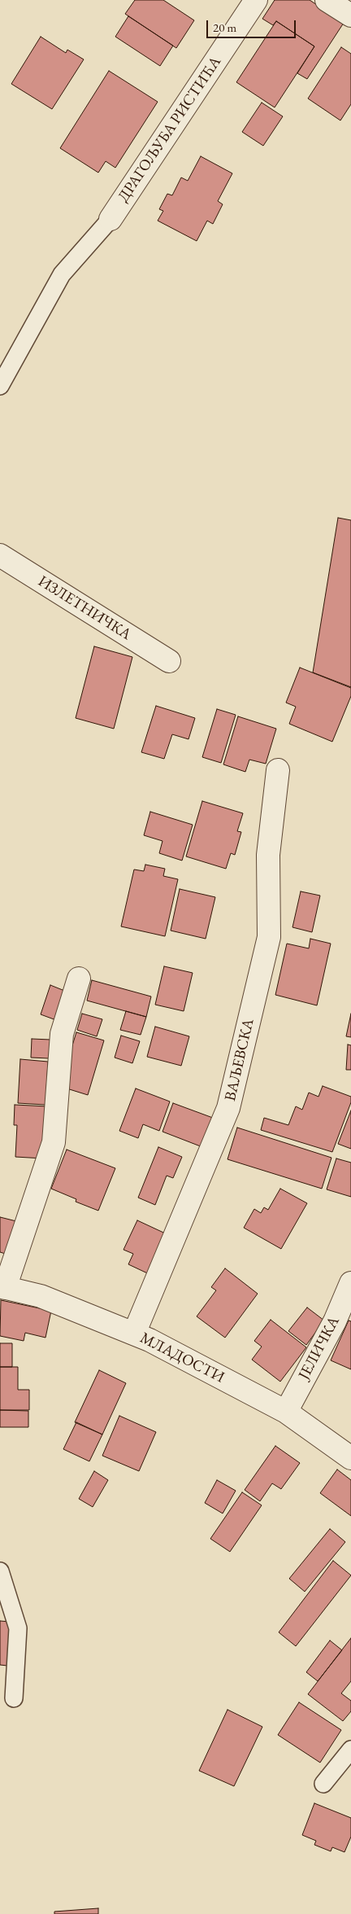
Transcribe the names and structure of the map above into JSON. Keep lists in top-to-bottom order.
{
  "streets": {
    "street": [
      "ДРАГОЉУБА РИСТИЋА",
      "ИЗЛЕТНИЧКА",
      "ВАЉЕВСКА",
      "ЈЕЛИЧКА",
      "МЛАДОСТИ"
    ]
  },
  "crossings": [
    ["ВАЉЕВСКА", "МЛАДОСТИ"],
    ["ЈЕЛИЧКА", "МЛАДОСТИ"]
  ],
  "scale_bar": "20 m"
}
